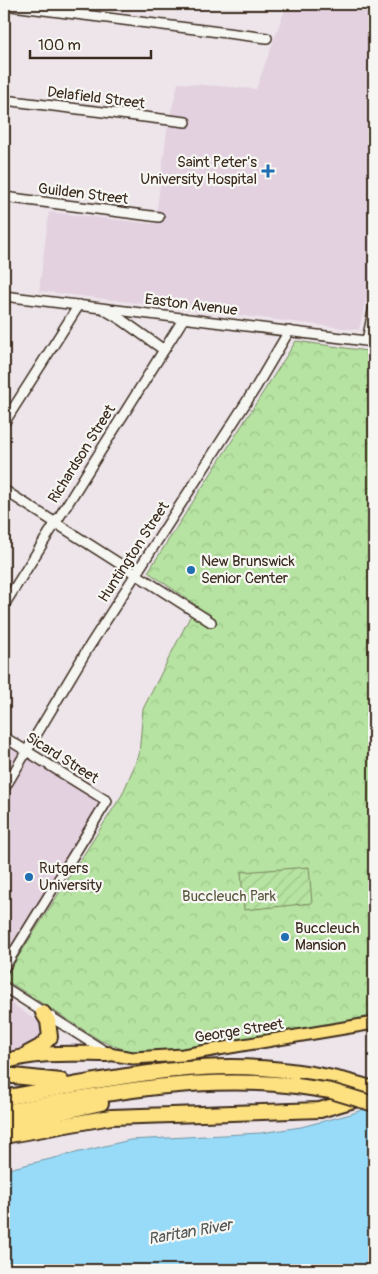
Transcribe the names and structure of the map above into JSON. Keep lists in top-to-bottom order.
{
  "streets": {
    "main road": ["George Street"],
    "street": [
      "Delafield Street",
      "Guilden Street",
      "Easton Avenue",
      "Richardson Street",
      "Huntington Street",
      "Sicard Street"
    ]
  },
  "crossings": [
    ["Easton Avenue", "Richardson Street"],
    ["Easton Avenue", "Huntington Street"],
    ["Huntington Street", "Sicard Street"]
  ],
  "water": ["Raritan River"],
  "parks": ["Buccleuch Park"],
  "places": {
    "health": ["Saint Peter's University Hospital"],
    "other": ["New Brunswick Senior Center", "Rutgers University", "Buccleuch Mansion"]
  },
  "scale_bar": "100 m"
}
